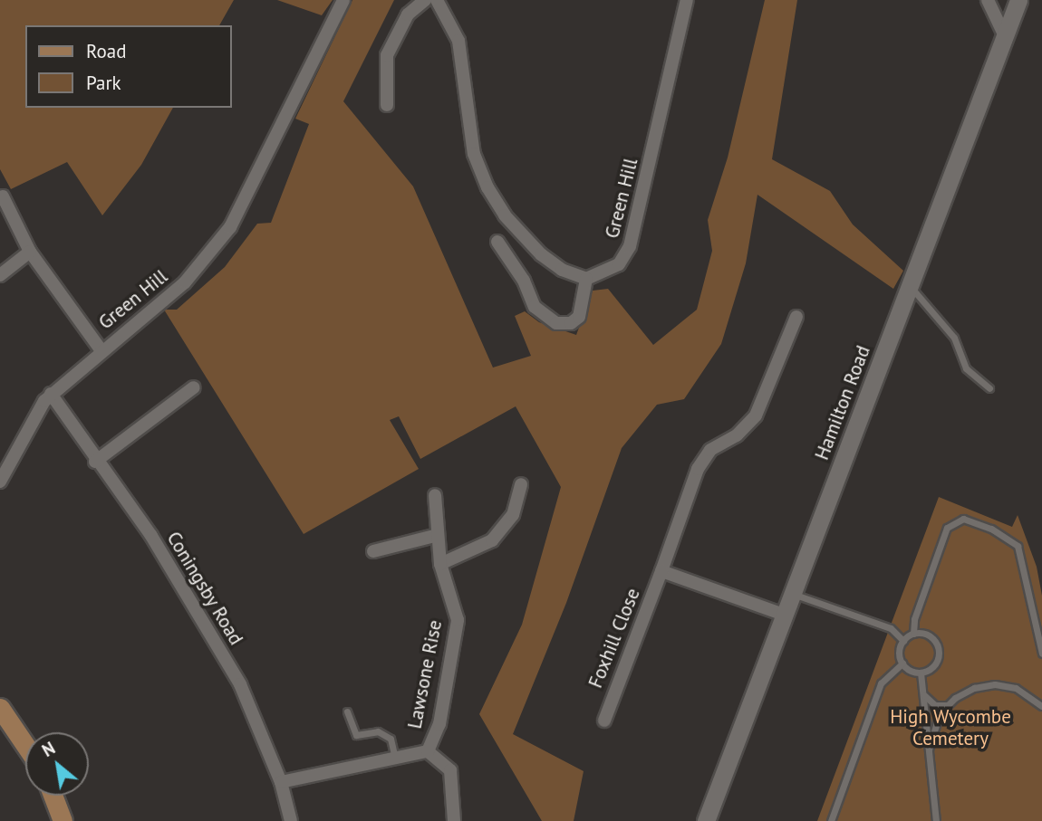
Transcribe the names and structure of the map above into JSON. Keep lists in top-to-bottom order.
{
  "streets": {
    "street": [
      "Green Hill",
      "Hamilton Road",
      "Coningsby Road",
      "Foxhill Close",
      "Lawsone Rise"
    ]
  },
  "crossings": [
    ["Green Hill", "Coningsby Road"],
    ["Hamilton Road", "Foxhill Close"],
    ["Coningsby Road", "Lawsone Rise"]
  ],
  "parks": ["High Wycombe Cemetery"],
  "legend": ["Road", "Park"],
  "north": "top left"
}
